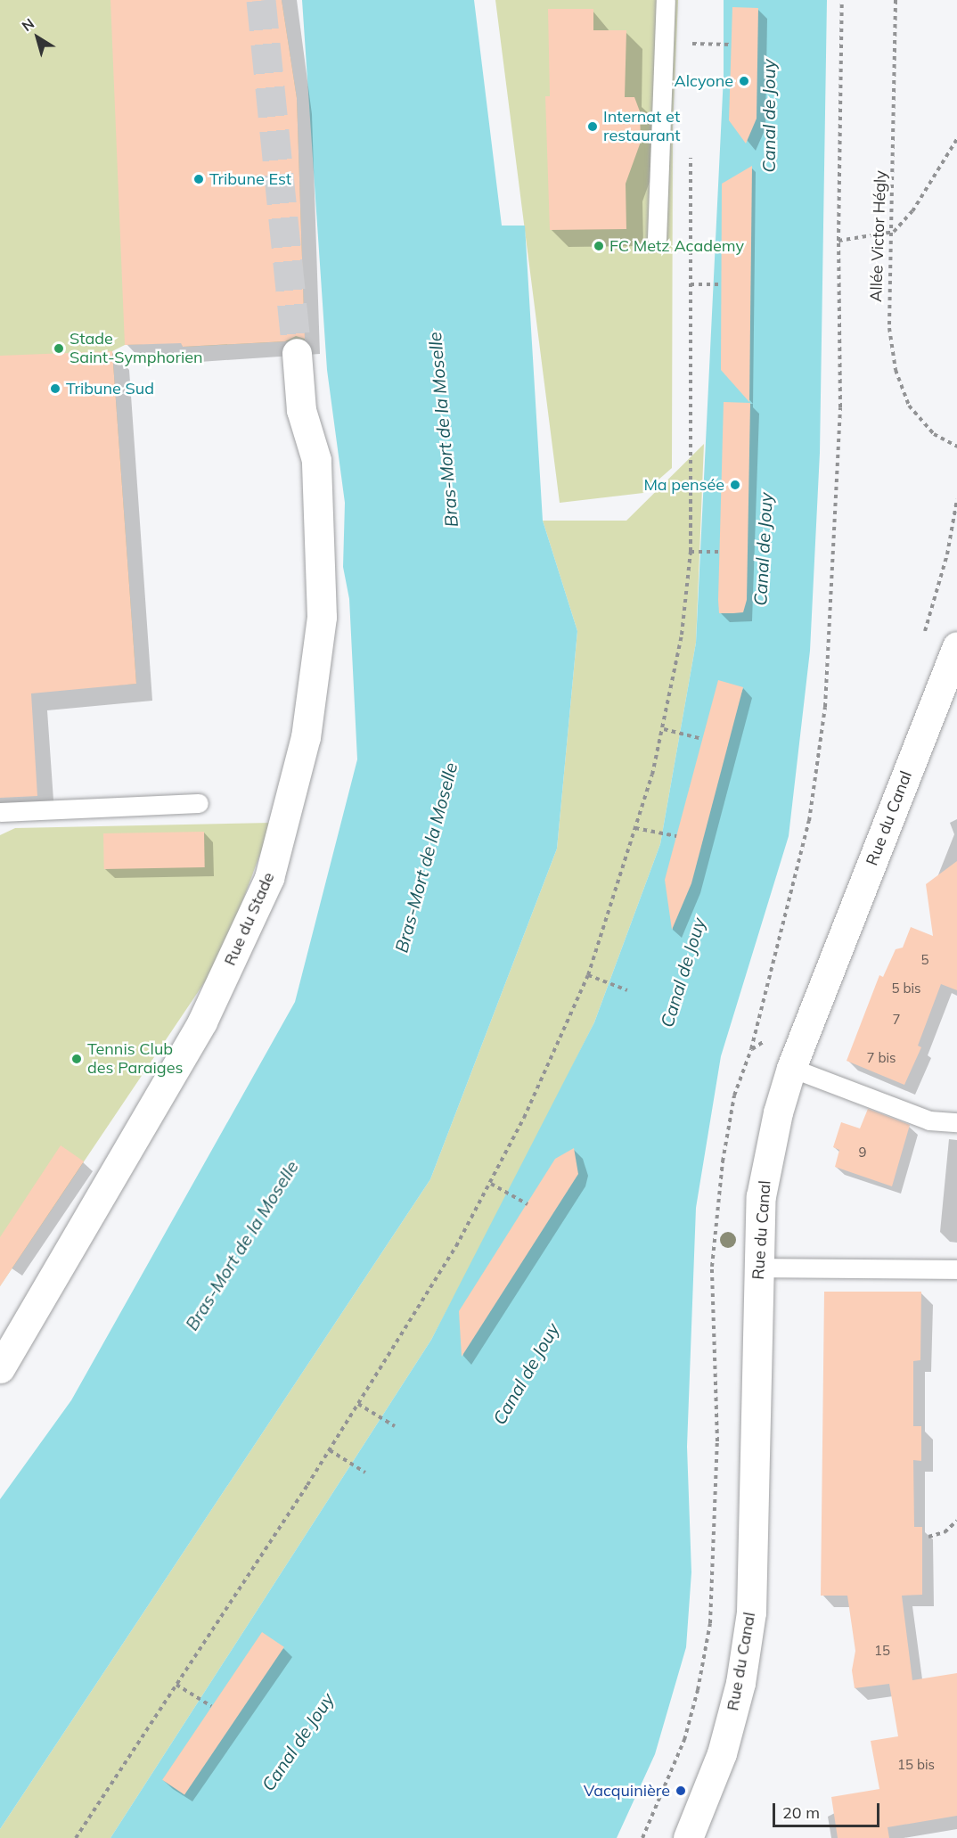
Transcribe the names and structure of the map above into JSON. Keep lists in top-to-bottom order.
{
  "streets": {
    "street": ["Rue du Canal", "Rue du Stade"],
    "path": ["Allée Victor Hégly"]
  },
  "water": ["Canal de Jouy", "Bras-Mort de la Moselle"],
  "places": [
    "Alcyone",
    "Internat et restaurant",
    "Tribune Est",
    "FC Metz Academy",
    "Stade Saint-Symphorien",
    "Tribune Sud",
    "Ma pensée",
    "Tennis Club des Paraiges",
    "Vacquinière"
  ],
  "house_numbers": [
    "5",
    "5 bis",
    "7",
    "7 bis",
    "9",
    "15",
    "15 bis"
  ],
  "scale_bar": "20 m",
  "north": "top left"
}
